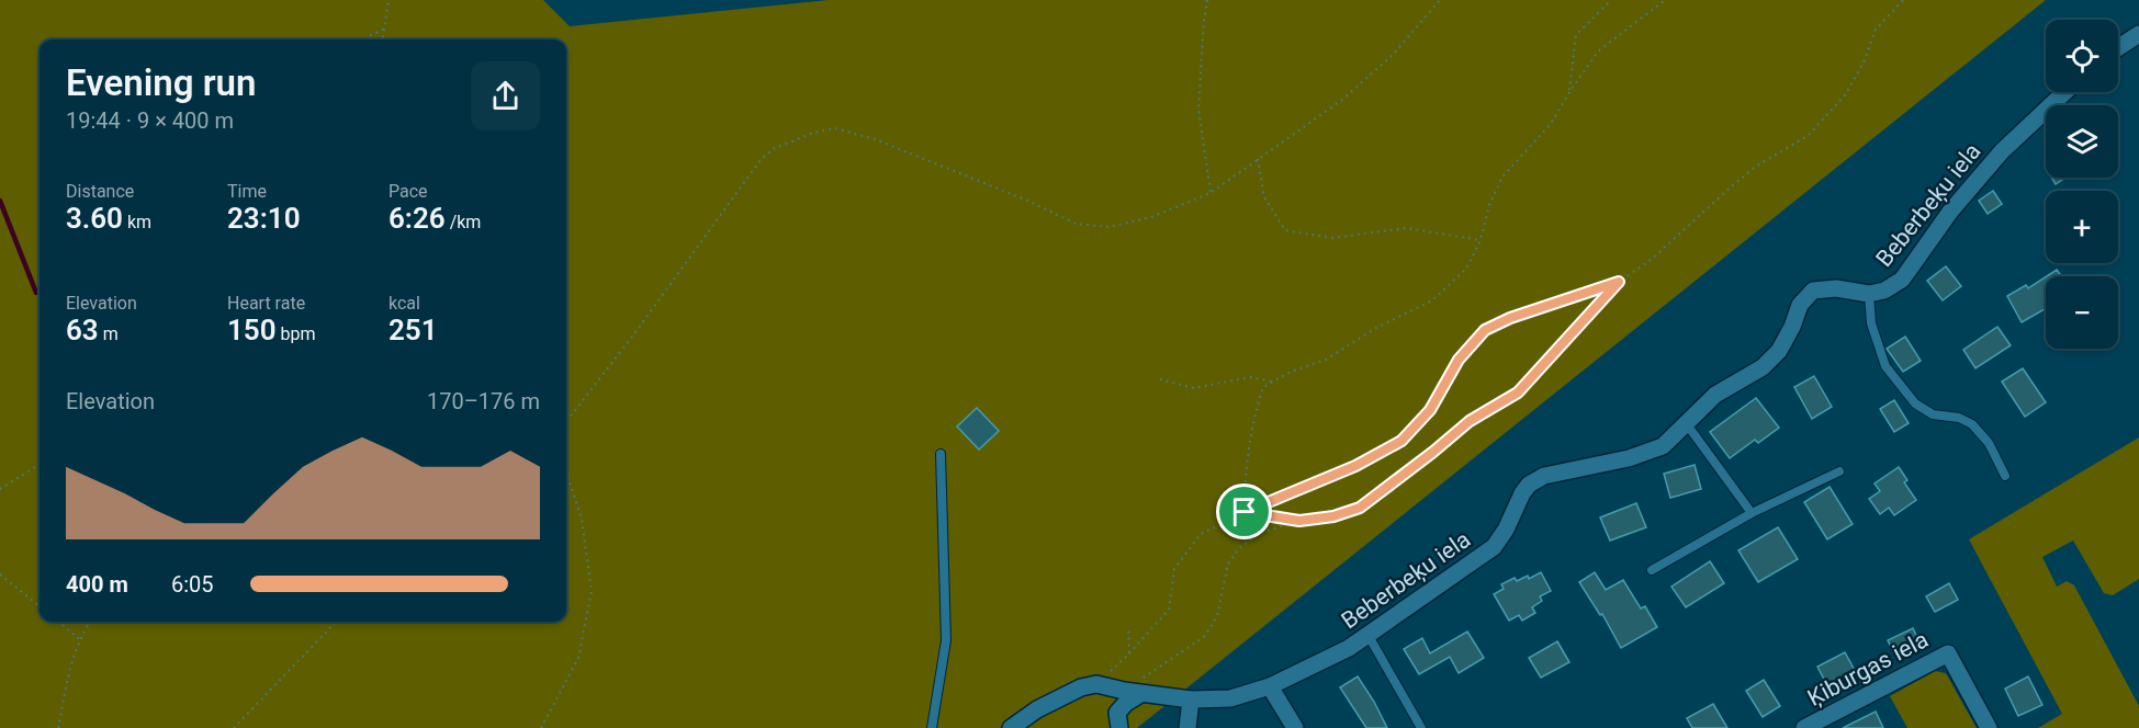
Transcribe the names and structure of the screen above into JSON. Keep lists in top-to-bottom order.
{
  "streets": {
    "street": ["Beberbeķu iela", "Ķiburgas iela"]
  },
  "page": {
    "map_buttons": ["+", "−"],
    "heading": ["Evening run", "19:44 · 9 × 400 m"],
    "stats": [
      ["Distance", "3.60 km"],
      ["Time", "23:10"],
      ["Pace", "6:26 /km"],
      ["Elevation", "63 m"],
      ["Heart rate", "150 bpm"],
      ["kcal", "251"]
    ],
    "chart": ["Elevation", "170–176 m"],
    "list": [
      {
        "name": "400 m",
        "note": "6:05"
      }
    ]
  }
}
